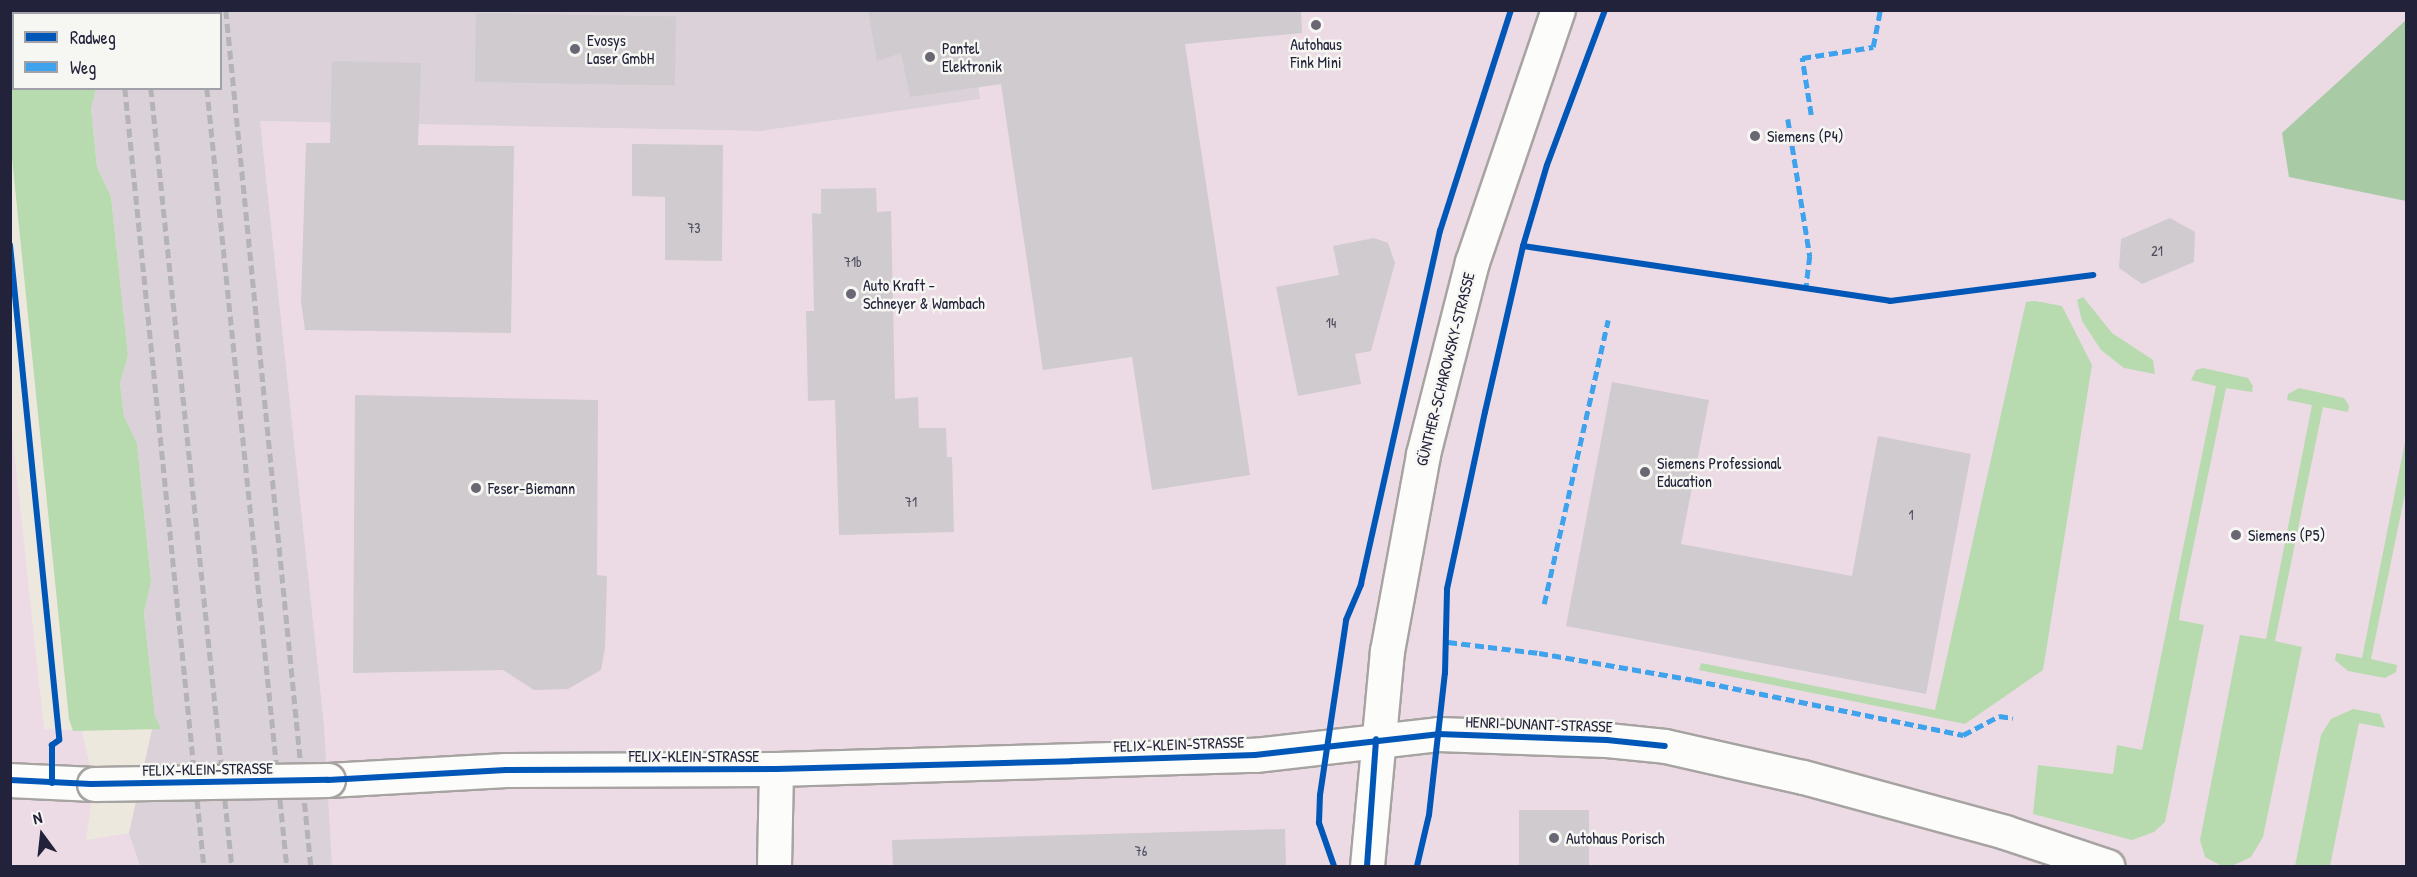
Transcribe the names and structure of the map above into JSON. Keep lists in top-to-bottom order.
{
  "streets": {
    "street": ["GÜNTHER-SCHAROWSKY-STRASSE", "HENRI-DUNANT-STRASSE", "FELIX-KLEIN-STRASSE"]
  },
  "crossings": [
    ["GÜNTHER-SCHAROWSKY-STRASSE", "HENRI-DUNANT-STRASSE"],
    ["GÜNTHER-SCHAROWSKY-STRASSE", "FELIX-KLEIN-STRASSE"],
    ["HENRI-DUNANT-STRASSE", "FELIX-KLEIN-STRASSE"]
  ],
  "places": [
    "Autohaus Fink Mini",
    "Evosys Laser GmbH",
    "Pantel Elektronik",
    "Siemens (P4)",
    "Auto Kraft - Schneyer & Wambach",
    "Siemens Professional Education",
    "Feser-Biemann",
    "Siemens (P5)",
    "Autohaus Porisch"
  ],
  "house_numbers": [
    "73",
    "21",
    "71b",
    "14",
    "71",
    "1",
    "76"
  ],
  "legend": ["Radweg", "Weg"],
  "north": "top"
}
